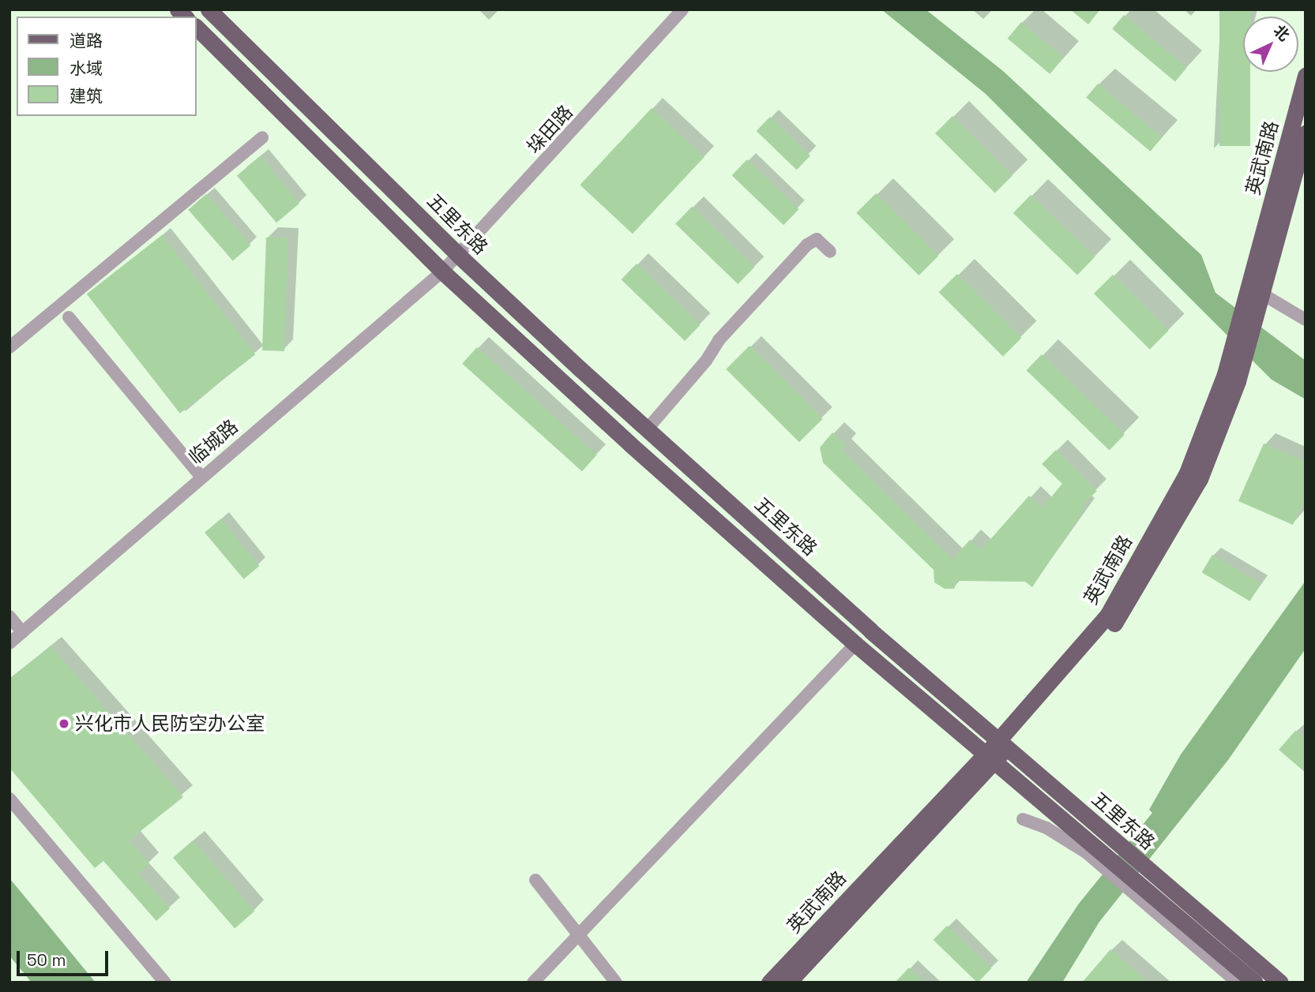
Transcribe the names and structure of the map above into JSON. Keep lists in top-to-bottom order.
{
  "streets": {
    "main road": ["英武南路", "五里东路"],
    "street": ["垛田路", "临城路"]
  },
  "crossings": [
    ["垛田路", "五里东路"],
    ["垛田路", "临城路"],
    ["英武南路", "五里东路"],
    ["五里东路", "临城路"]
  ],
  "places": ["兴化市人民防空办公室"],
  "legend": ["道路", "水域", "建筑"],
  "scale_bar": "50 m",
  "north": "top right"
}
